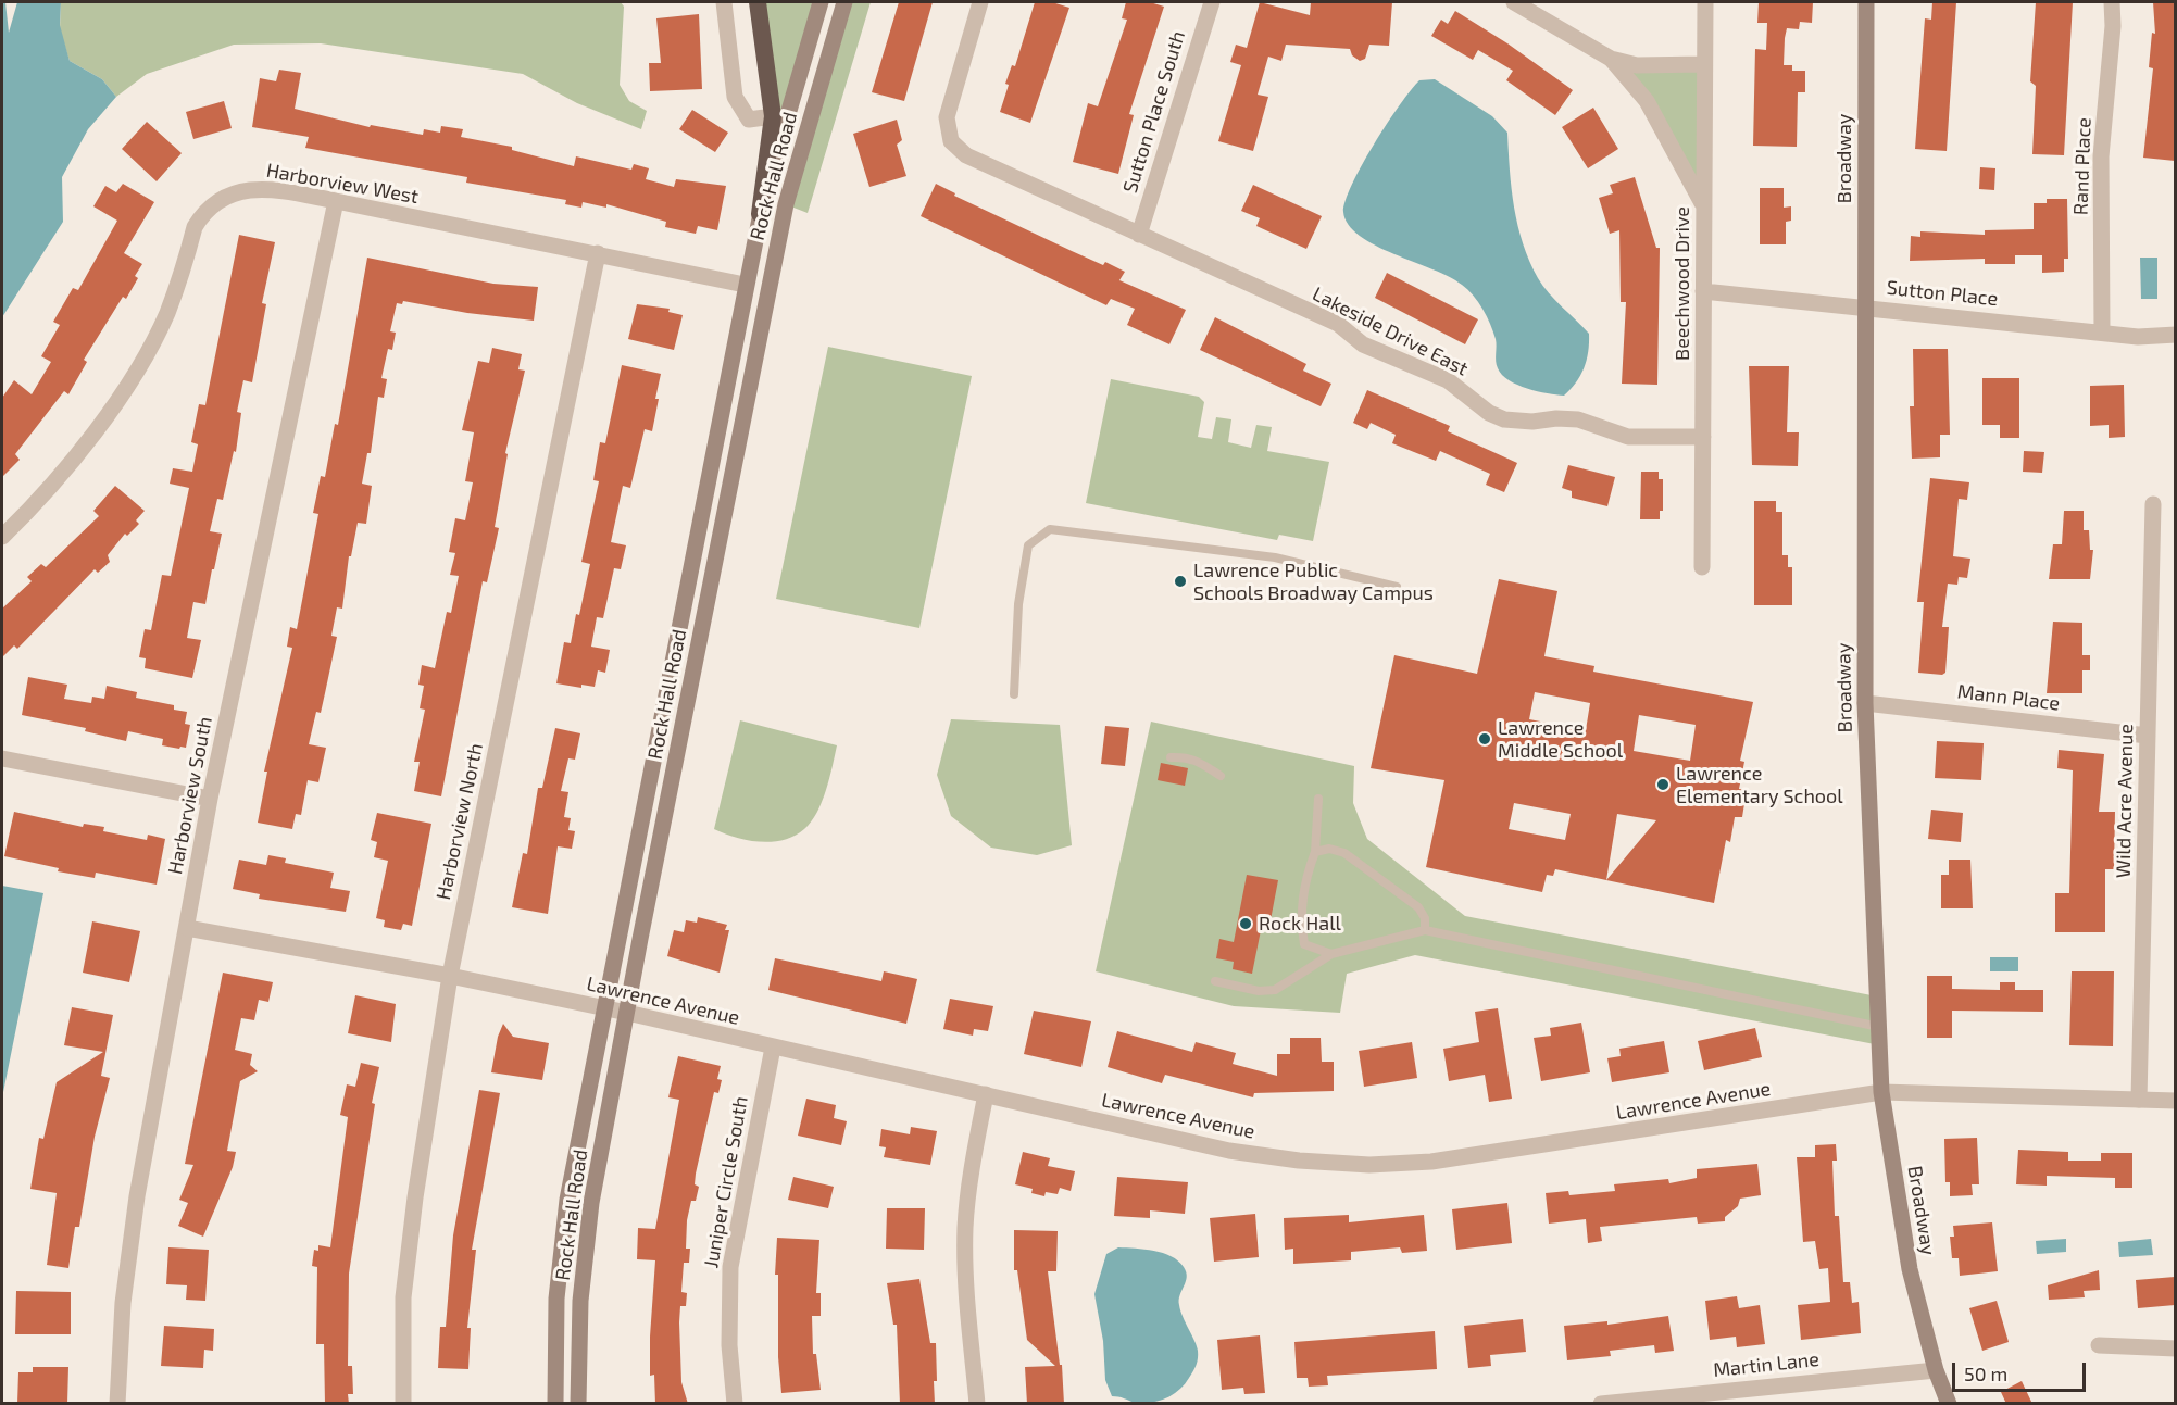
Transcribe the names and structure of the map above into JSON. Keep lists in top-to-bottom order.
{
  "streets": {
    "main road": ["Broadway", "Rock Hall Road"],
    "street": [
      "Sutton Place South",
      "Rand Place",
      "Harborview West",
      "Beechwood Drive",
      "Sutton Place",
      "Lakeside Drive East",
      "Mann Place",
      "Harborview South",
      "Wild Acre Avenue",
      "Harborview North",
      "Lawrence Avenue",
      "Juniper Circle South",
      "Martin Lane"
    ]
  },
  "crossings": [
    ["Sutton Place South", "Lakeside Drive East"],
    ["Broadway", "Sutton Place"],
    ["Broadway", "Mann Place"],
    ["Broadway", "Lawrence Avenue"],
    ["Broadway", "Martin Lane"],
    ["Rand Place", "Sutton Place"],
    ["Rock Hall Road", "Harborview West"],
    ["Rock Hall Road", "Lawrence Avenue"],
    ["Harborview West", "Harborview South"],
    ["Harborview West", "Harborview North"],
    ["Beechwood Drive", "Sutton Place"],
    ["Beechwood Drive", "Lakeside Drive East"],
    ["Mann Place", "Wild Acre Avenue"],
    ["Harborview South", "Lawrence Avenue"],
    ["Wild Acre Avenue", "Lawrence Avenue"],
    ["Harborview North", "Lawrence Avenue"],
    ["Lawrence Avenue", "Juniper Circle South"]
  ],
  "places": [
    "Lawrence Public Schools Broadway Campus",
    "Lawrence Middle School",
    "Lawrence Elementary School",
    "Rock Hall"
  ],
  "scale_bar": "50 m"
}
